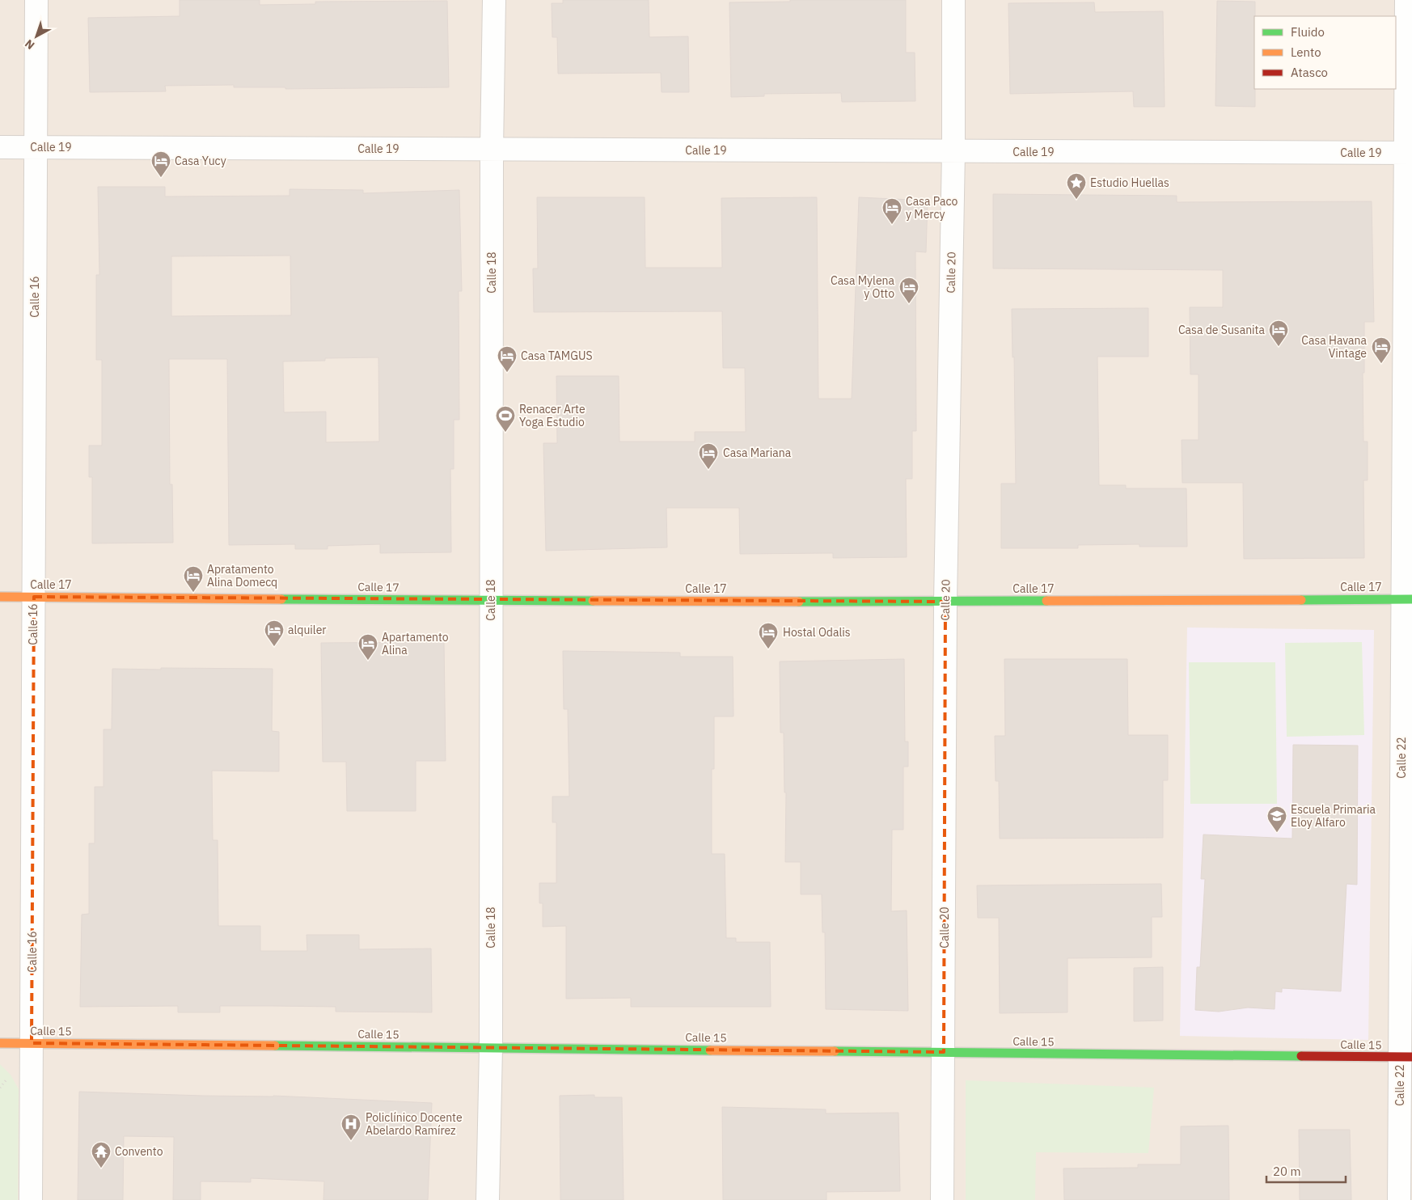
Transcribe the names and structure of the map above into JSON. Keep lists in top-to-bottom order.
{
  "streets": {
    "street": [
      "Calle 19",
      "Calle 18",
      "Calle 20",
      "Calle 16",
      "Calle 17",
      "Calle 22",
      "Calle 15"
    ]
  },
  "crossings": [
    ["Calle 19", "Calle 18"],
    ["Calle 19", "Calle 20"],
    ["Calle 19", "Calle 16"],
    ["Calle 19", "Calle 22"],
    ["Calle 18", "Calle 17"],
    ["Calle 18", "Calle 15"],
    ["Calle 20", "Calle 17"],
    ["Calle 20", "Calle 15"],
    ["Calle 16", "Calle 17"],
    ["Calle 16", "Calle 15"],
    ["Calle 17", "Calle 22"],
    ["Calle 22", "Calle 15"]
  ],
  "places": {
    "hotel": [
      "Casa Yucy",
      "Casa Paco y Mercy",
      "Casa Mylena y Otto",
      "Casa de Susanita",
      "Casa Havana Vintage",
      "Casa TAMGUS",
      "Casa Mariana",
      "Apratamento Alina Domecq",
      "alquiler",
      "Hostal Odalis",
      "Apartamento Alina"
    ],
    "place": ["Estudio Huellas"],
    "sports": ["Renacer Arte Yoga Estudio"],
    "school or university": ["Escuela Primaria Eloy Alfaro"],
    "hospital": ["Policlínico Docente Abelardo Ramírez"],
    "temple": ["Convento"]
  },
  "legend": ["Fluido", "Lento", "Atasco"],
  "scale_bar": "20 m",
  "north": "bottom left"
}
